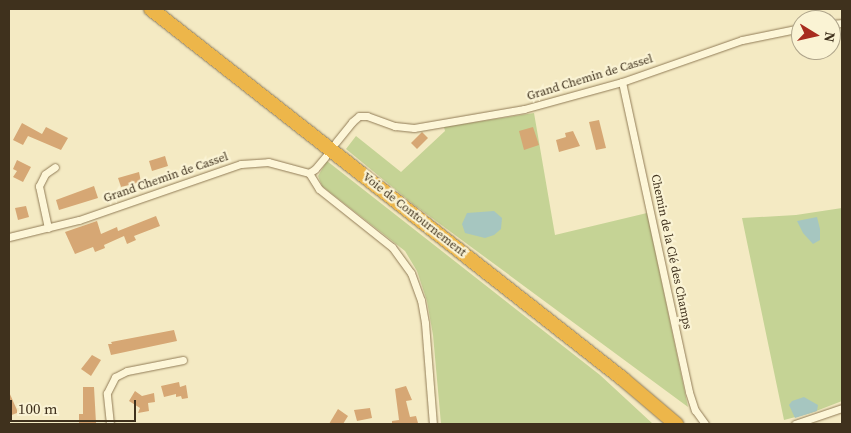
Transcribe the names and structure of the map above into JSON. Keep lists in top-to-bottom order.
{
  "streets": {
    "highway": ["Voie de Contournement"],
    "street": ["Grand Chemin de Cassel", "Chemin de la Clé des Champs"]
  },
  "crossings": [
    ["Grand Chemin de Cassel", "Chemin de la Clé des Champs"]
  ],
  "scale_bar": "100 m",
  "north": "right"
}
